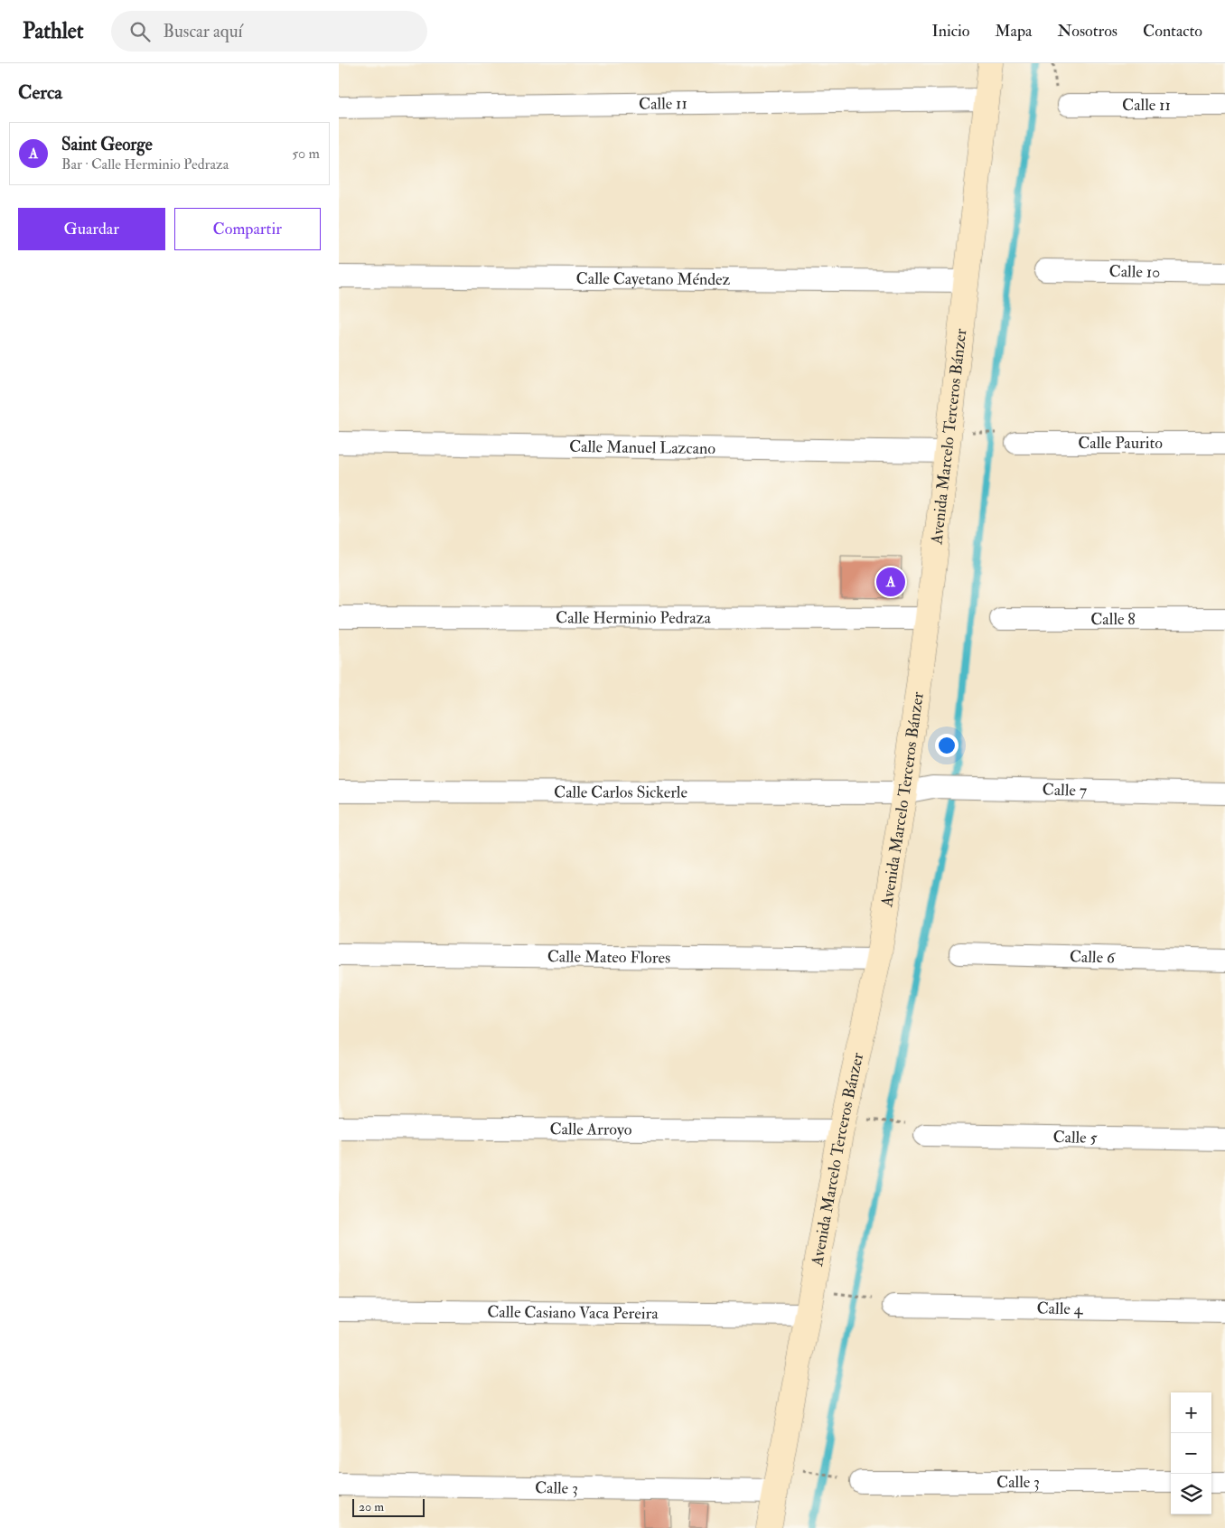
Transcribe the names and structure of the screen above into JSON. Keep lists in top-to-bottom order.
{
  "streets": {
    "street": [
      "Calle 11",
      "Calle 10",
      "Calle Cayetano Méndez",
      "Avenida Marcelo Terceros Bánzer",
      "Calle Paurito",
      "Calle Manuel Lazcano",
      "Calle Herminio Pedraza",
      "Calle 8",
      "Calle 7",
      "Calle Carlos Sickerle",
      "Calle Mateo Flores",
      "Calle 6",
      "Calle Arroyo",
      "Calle 5",
      "Calle 4",
      "Calle Casiano Vaca Pereira",
      "Calle 3"
    ]
  },
  "crossings": [
    ["Calle 11", "Avenida Marcelo Terceros Bánzer"],
    ["Calle Cayetano Méndez", "Avenida Marcelo Terceros Bánzer"],
    ["Avenida Marcelo Terceros Bánzer", "Calle Manuel Lazcano"],
    ["Avenida Marcelo Terceros Bánzer", "Calle Herminio Pedraza"],
    ["Avenida Marcelo Terceros Bánzer", "Calle 7"],
    ["Avenida Marcelo Terceros Bánzer", "Calle Carlos Sickerle"],
    ["Avenida Marcelo Terceros Bánzer", "Calle Mateo Flores"],
    ["Avenida Marcelo Terceros Bánzer", "Calle Arroyo"],
    ["Avenida Marcelo Terceros Bánzer", "Calle Casiano Vaca Pereira"],
    ["Avenida Marcelo Terceros Bánzer", "Calle 3"],
    ["Calle 7", "Calle Carlos Sickerle"]
  ],
  "scale_bar": "20 m",
  "page": {
    "header": "Pathlet",
    "search": "Buscar aquí",
    "nav": [
      "Inicio",
      "Mapa",
      "Nosotros",
      "Contacto"
    ],
    "heading": "Cerca",
    "list": [
      {
        "mark": "A",
        "name": "Saint George",
        "note": "Bar · Calle Herminio Pedraza",
        "value": "50 m"
      }
    ],
    "buttons": ["Guardar", "Compartir"],
    "pins": "A",
    "map_buttons": ["+", "−"],
    "scale": "20 m"
  }
}
